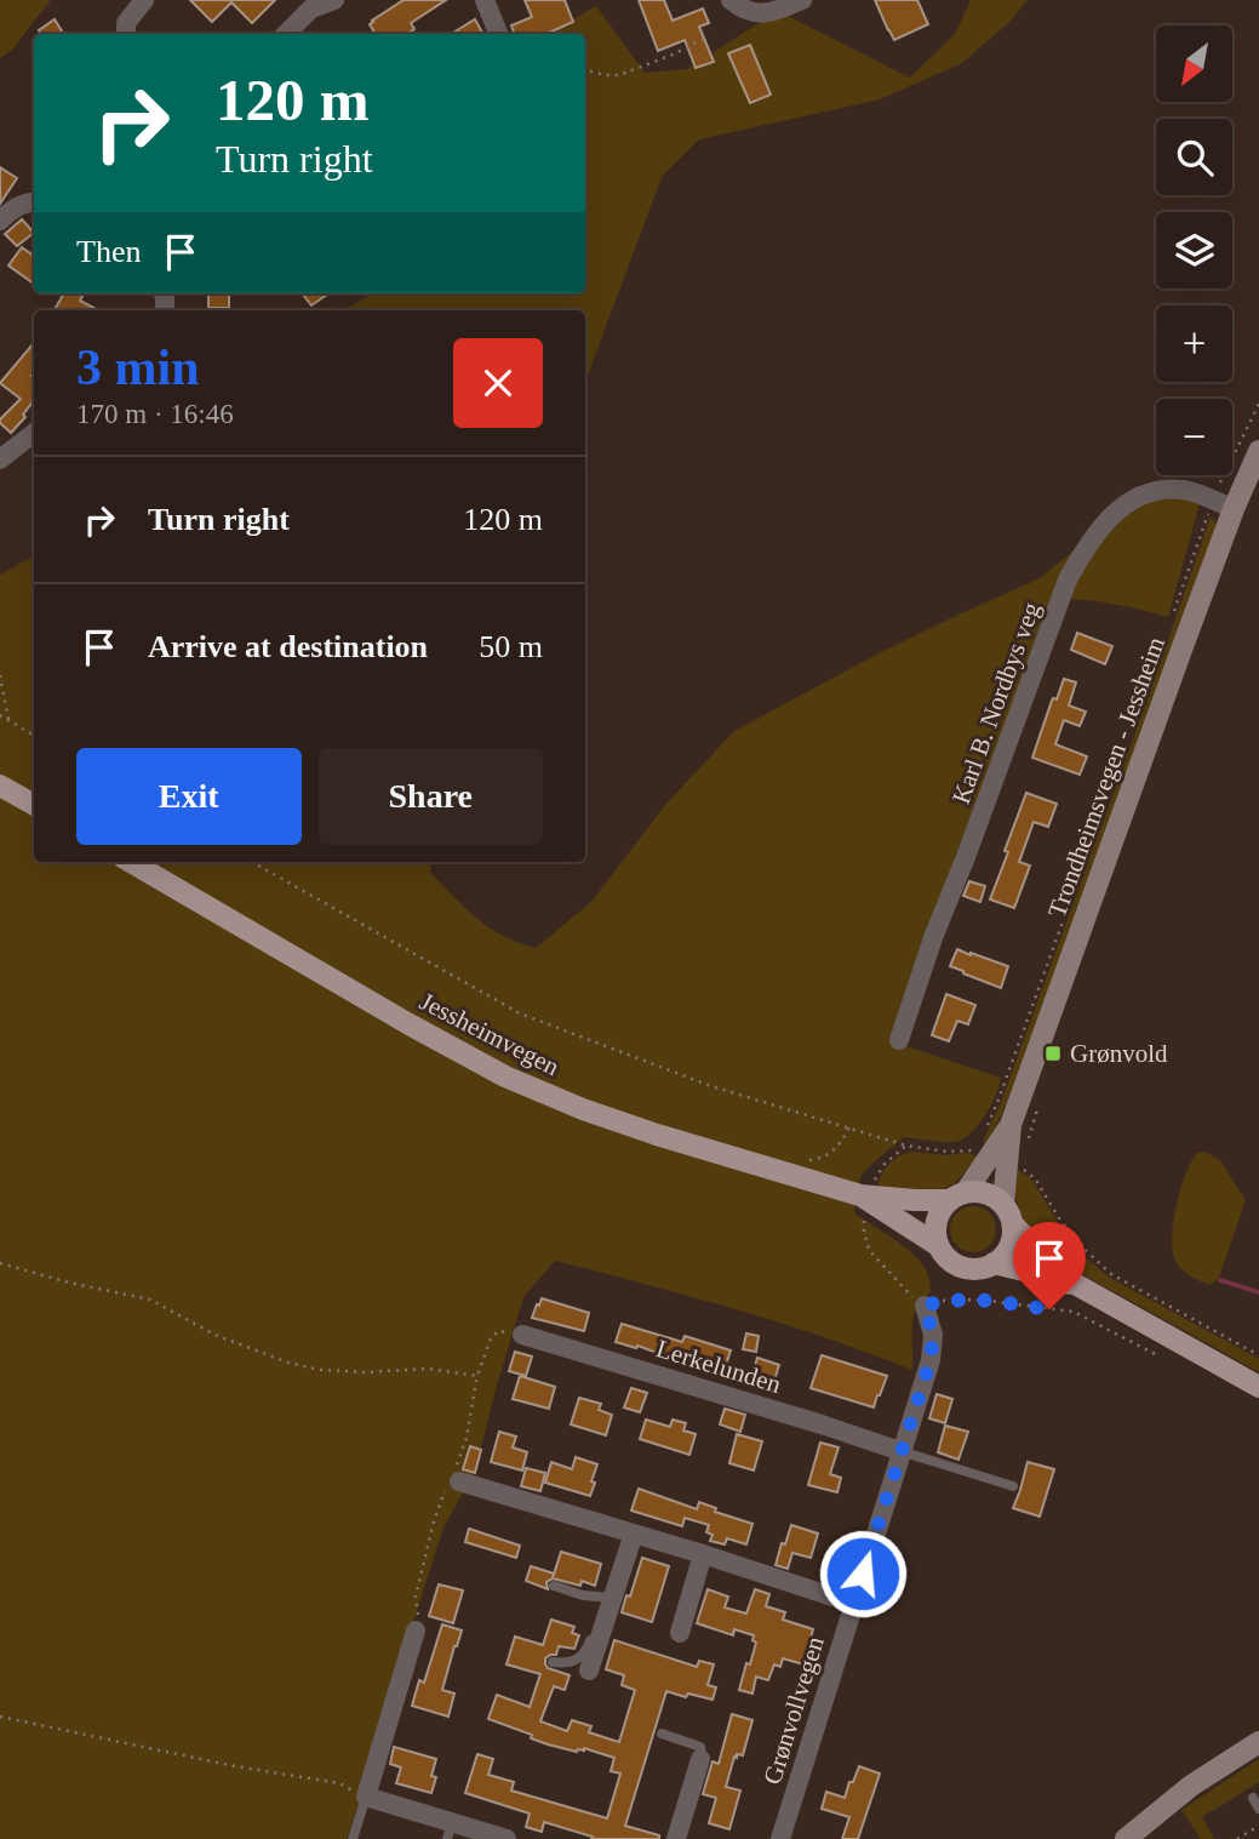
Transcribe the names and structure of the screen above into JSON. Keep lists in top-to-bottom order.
{
  "streets": {
    "main road": ["Trondheimsvegen - Jessheim", "Jessheimvegen"],
    "street": ["Karl B. Nordbys veg", "Lerkelunden", "Grønvollvegen"]
  },
  "crossings": [
    ["Karl B. Nordbys veg", "Trondheimsvegen - Jessheim"],
    ["Trondheimsvegen - Jessheim", "Jessheimvegen"],
    ["Lerkelunden", "Grønvollvegen"]
  ],
  "places": {
    "transit": ["Grønvold"]
  },
  "north": "bottom left",
  "page": {
    "map_buttons": ["+", "−"],
    "turn": ["120 m", "Turn right"],
    "then": "Then",
    "heading": ["3 min", "170 m · 16:46"],
    "list": [
      {
        "name": "Turn right",
        "value": "120 m"
      },
      {
        "name": "Arrive at destination",
        "value": "50 m"
      }
    ],
    "buttons": ["Exit", "Share"]
  }
}
